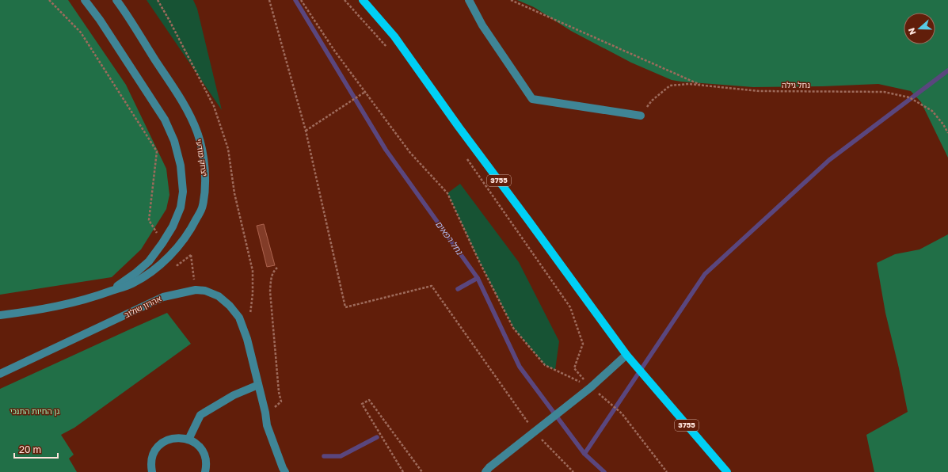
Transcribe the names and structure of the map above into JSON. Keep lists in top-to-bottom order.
{
  "streets": {
    "main road": ["3755"],
    "street": ["יצחק מודעי", "אהרון שולוב"],
    "path": ["נחל גילה"]
  },
  "water": ["נחל רפאים"],
  "parks": ["גן החיות התנכי"],
  "scale_bar": "20 m",
  "north": "left"
}
